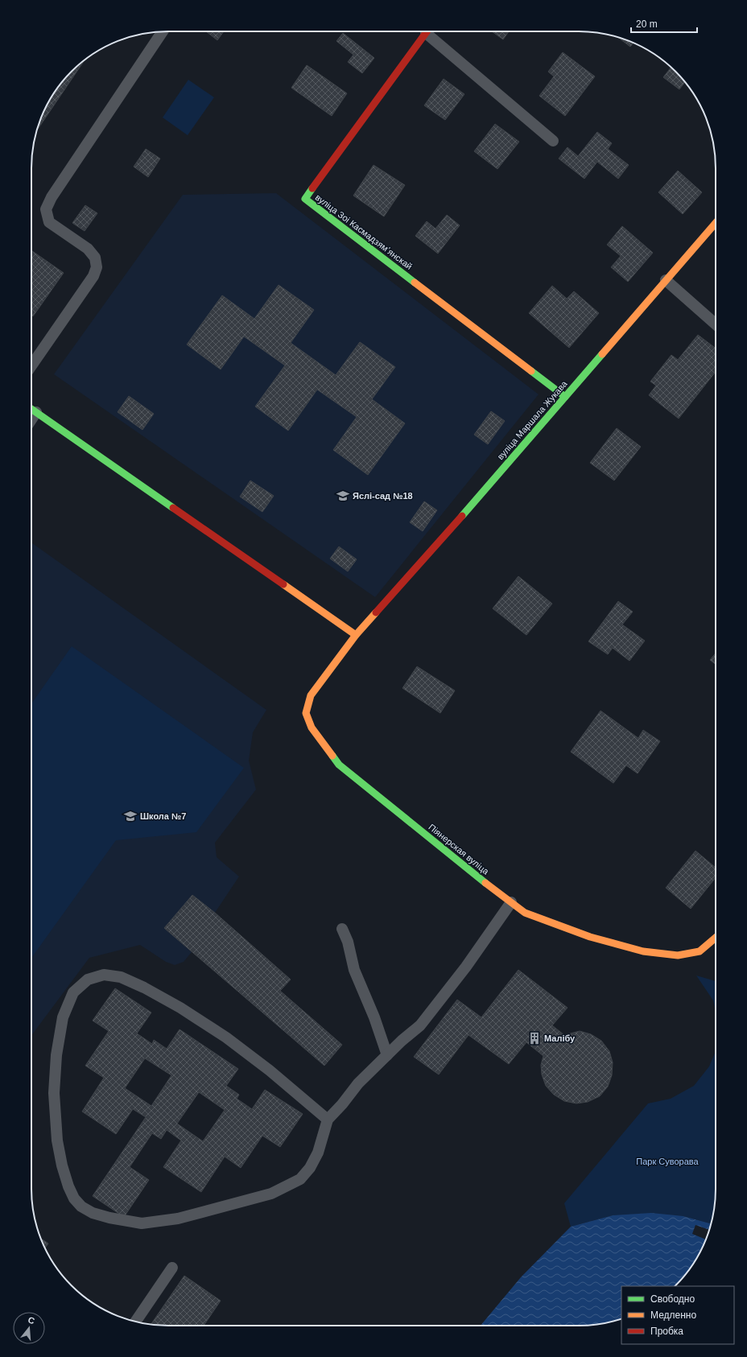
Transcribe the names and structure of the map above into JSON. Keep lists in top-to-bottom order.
{
  "streets": {
    "street": ["вуліца Зоі Касмадзямʼянскай", "вуліца Маршала Жукава", "Піянерская вуліца"]
  },
  "crossings": [
    ["вуліца Зоі Касмадзямʼянскай", "вуліца Маршала Жукава"],
    ["вуліца Маршала Жукава", "Піянерская вуліца"]
  ],
  "parks": ["Парк Суворава"],
  "places": {
    "school or university": ["Яслі-сад №18", "Школа №7"],
    "building": ["Малібу"]
  },
  "legend": ["Свободно", "Медленно", "Пробка"],
  "scale_bar": "20 m",
  "north": "top"
}
